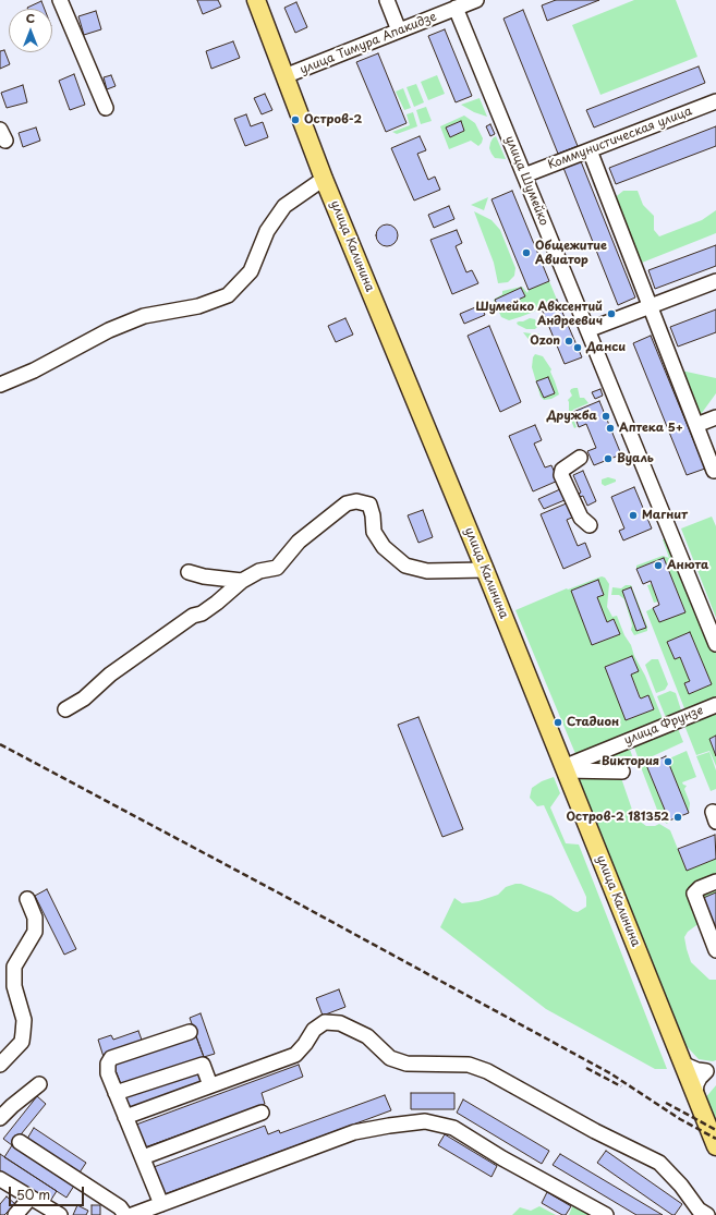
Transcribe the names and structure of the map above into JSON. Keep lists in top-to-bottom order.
{
  "streets": {
    "main road": ["улица Калинина"],
    "street": [
      "улица Тимура Апакидзе",
      "Коммунистическая улица",
      "улица Шумейко",
      "улица Фрунзе"
    ]
  },
  "crossings": [
    ["улица Тимура Апакидзе", "улица Шумейко"],
    ["улица Тимура Апакидзе", "улица Калинина"],
    ["Коммунистическая улица", "улица Шумейко"],
    ["улица Калинина", "улица Фрунзе"]
  ],
  "places": [
    "Остров-2",
    "Общежитие Авиатор",
    "Шумейко Авксентий Андреевич",
    "Ozon",
    "Данси",
    "Дружба",
    "Аптека 5+",
    "Вуаль",
    "Магнит",
    "Анюта",
    "Стадион",
    "Виктория",
    "Остров-2 181352"
  ],
  "scale_bar": "50 m",
  "north": "top"
}
